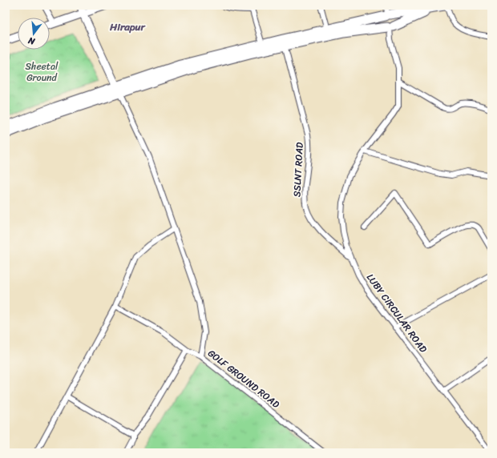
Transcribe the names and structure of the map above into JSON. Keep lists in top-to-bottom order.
{
  "streets": {
    "street": ["SSLNT ROAD", "LUBY CIRCULAR ROAD", "GOLF GROUND ROAD"]
  },
  "crossings": [
    ["SSLNT ROAD", "LUBY CIRCULAR ROAD"]
  ],
  "districts": ["Hirapur"],
  "parks": ["Sheetal Ground"],
  "north": "bottom"
}
